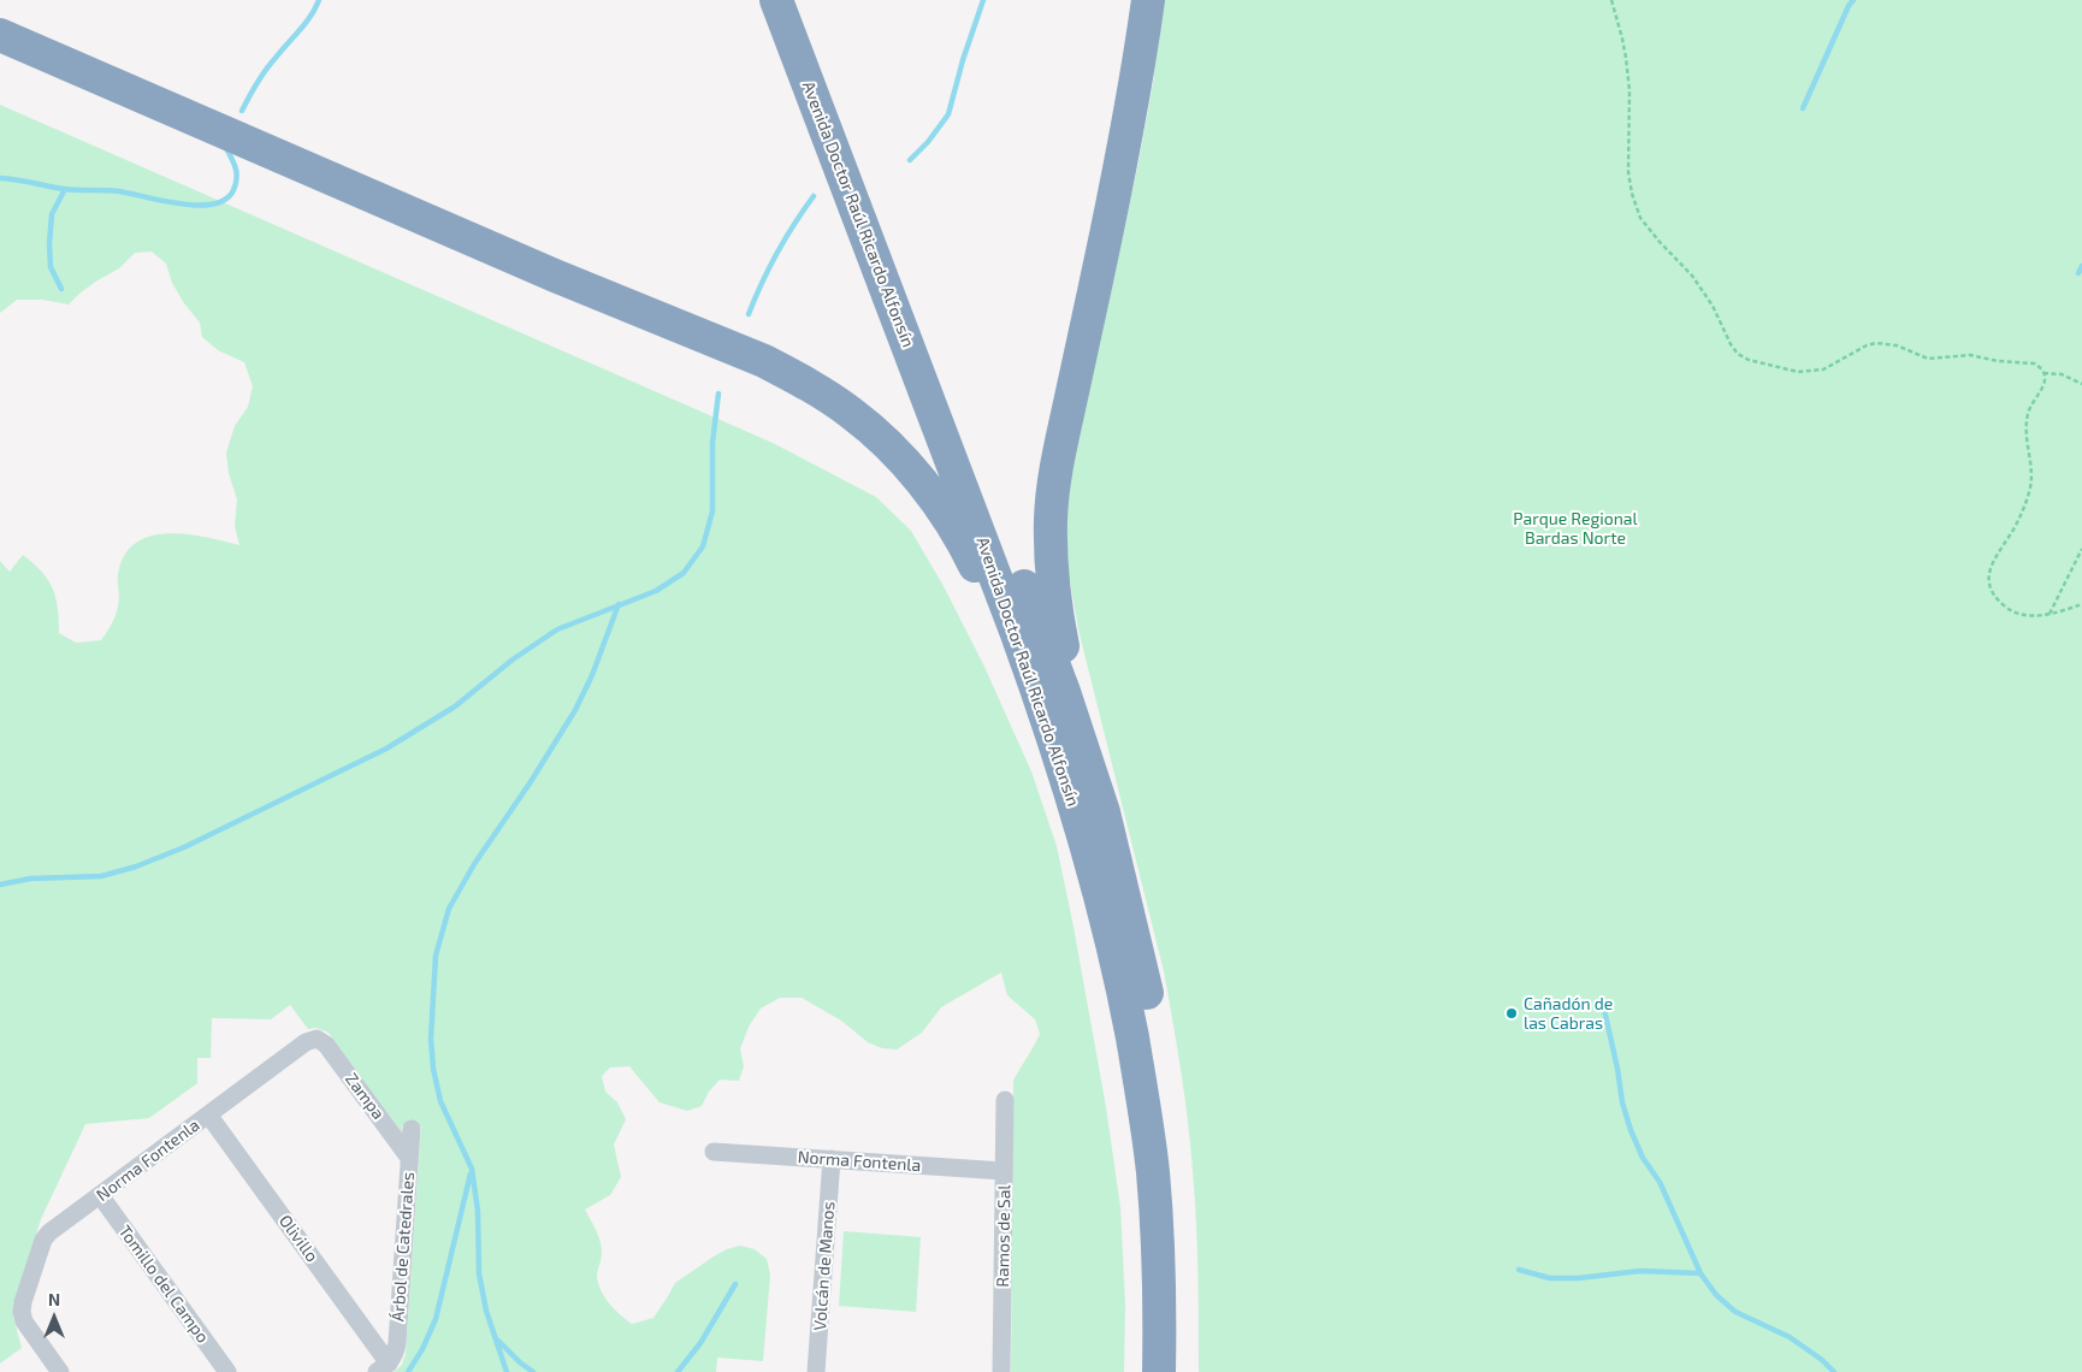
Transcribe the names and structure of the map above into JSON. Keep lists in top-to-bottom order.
{
  "streets": {
    "highway": ["Avenida Doctor Raúl Ricardo Alfonsín"],
    "street": [
      "Zampa",
      "Norma Fontenla",
      "Ramos de Sal",
      "Olivillo",
      "Árbol de Catedrales",
      "Volcán de Manos",
      "Tomillo del Campo"
    ]
  },
  "crossings": [
    ["Zampa", "Norma Fontenla"],
    ["Zampa", "Árbol de Catedrales"],
    ["Norma Fontenla", "Ramos de Sal"],
    ["Norma Fontenla", "Olivillo"],
    ["Norma Fontenla", "Volcán de Manos"],
    ["Norma Fontenla", "Tomillo del Campo"],
    ["Olivillo", "Árbol de Catedrales"]
  ],
  "parks": ["Parque Regional Bardas Norte"],
  "places": ["Cañadón de las Cabras"],
  "north": "top"
}
